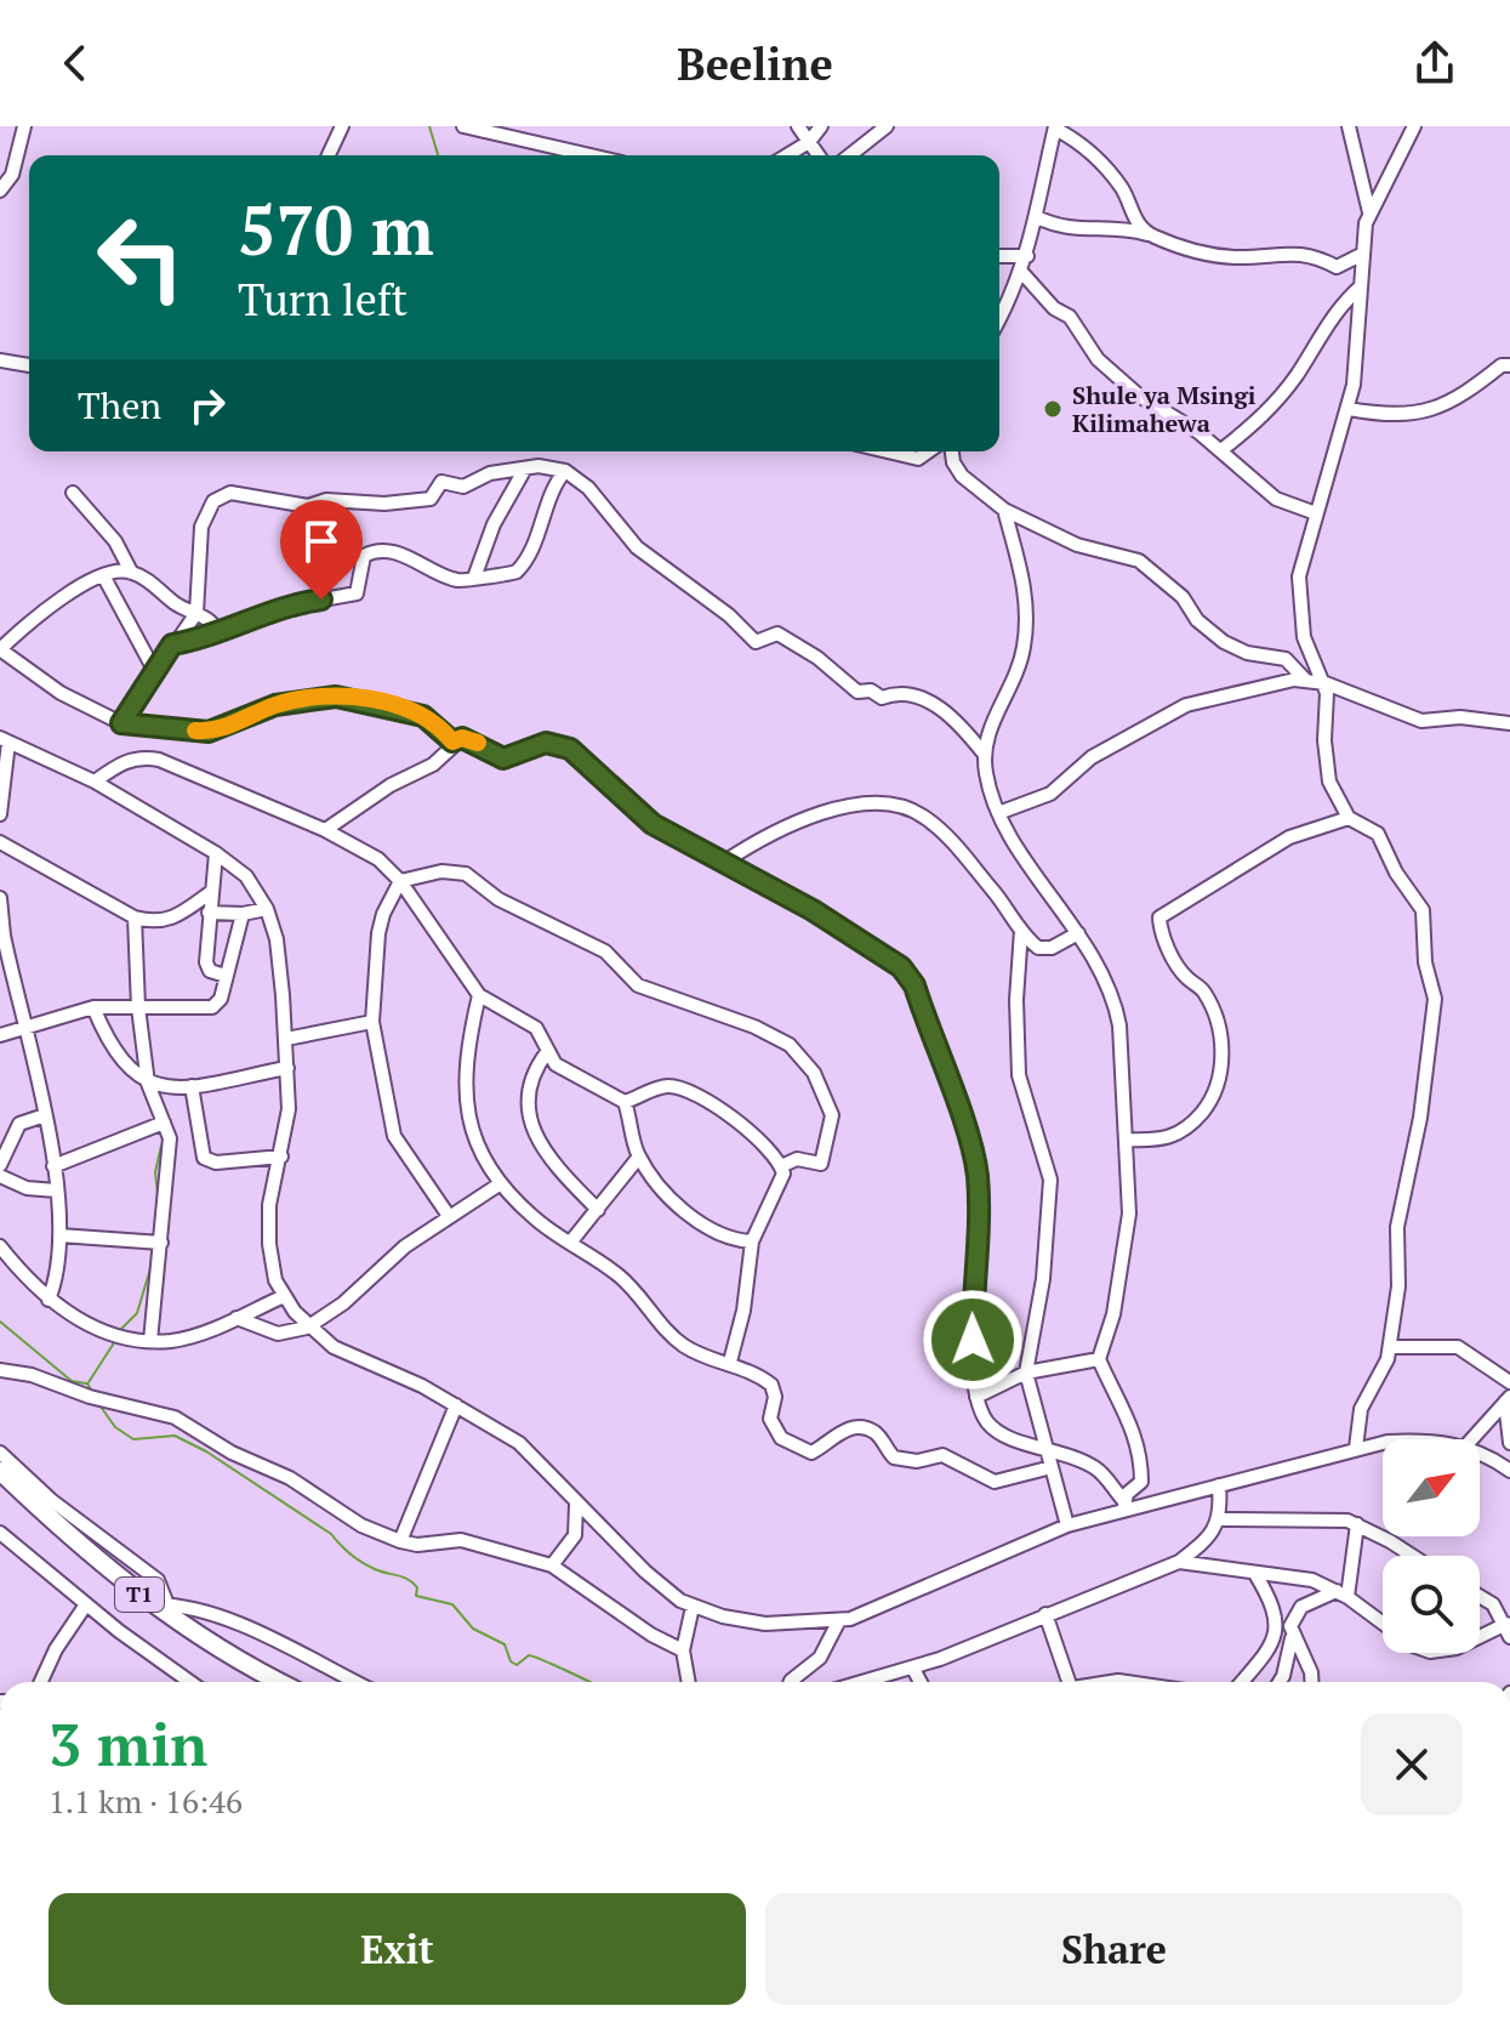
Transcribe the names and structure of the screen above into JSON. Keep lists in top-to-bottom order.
{
  "streets": {
    "highway": ["T1"]
  },
  "places": ["Shule ya Msingi Kilimahewa"],
  "north": "top right",
  "page": {
    "header": "Beeline",
    "turn": ["570 m", "Turn left"],
    "then": "Then",
    "heading": ["3 min", "1.1 km · 16:46"],
    "buttons": ["Exit", "Share"]
  }
}
